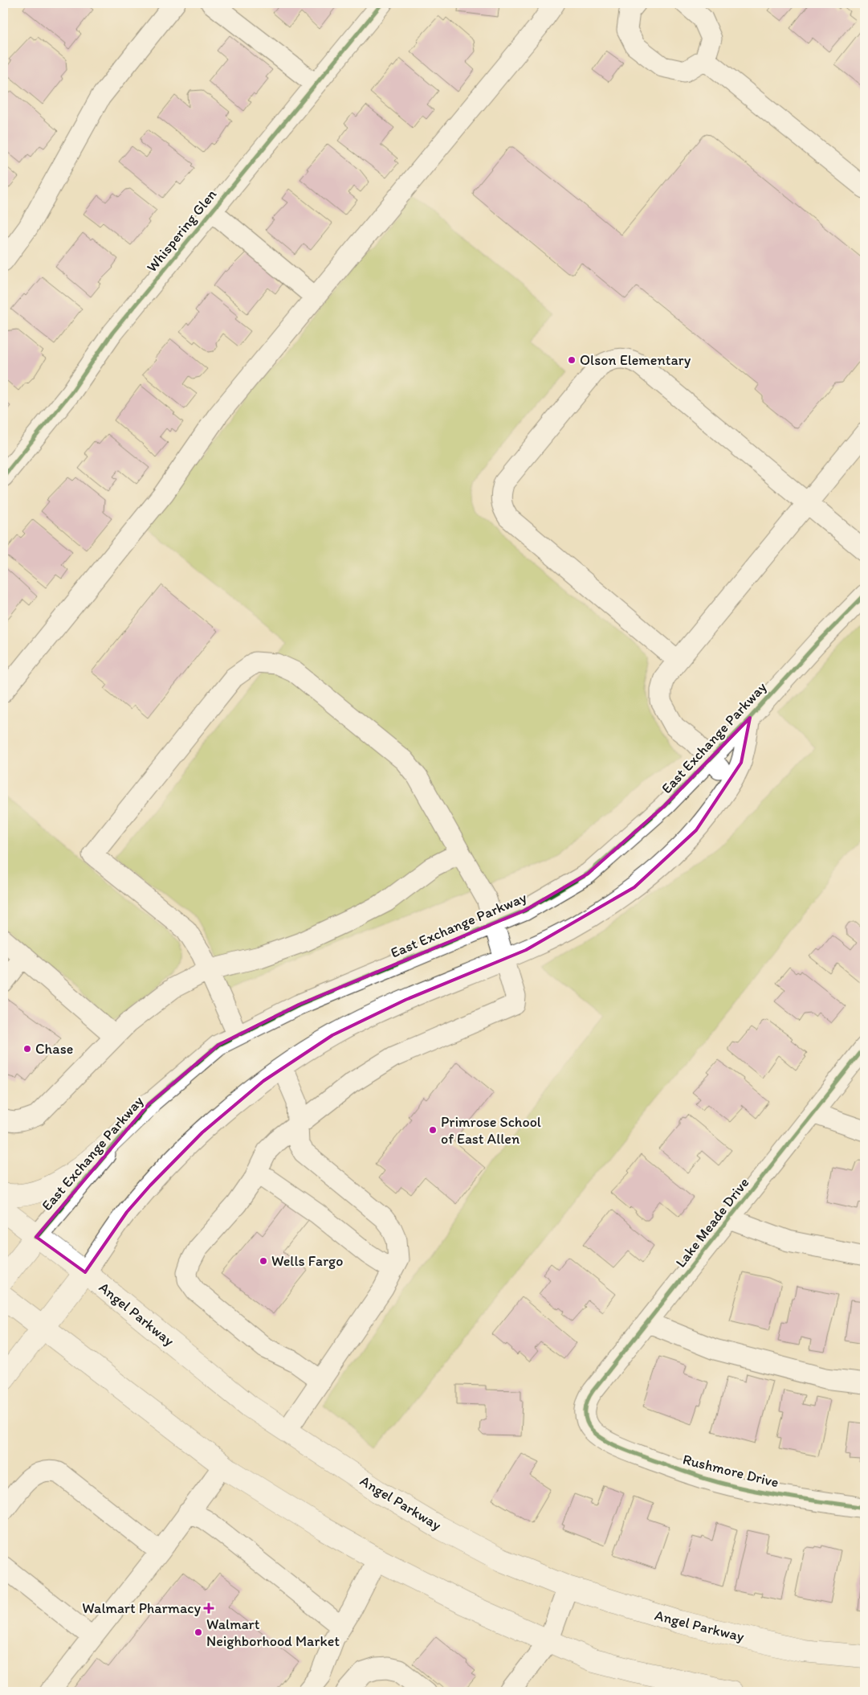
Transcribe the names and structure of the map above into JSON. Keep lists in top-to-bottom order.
{
  "streets": {
    "main road": ["East Exchange Parkway", "Angel Parkway"],
    "street": ["Whispering Glen", "Lake Meade Drive", "Rushmore Drive"]
  },
  "crossings": [
    ["East Exchange Parkway", "Angel Parkway"],
    ["Lake Meade Drive", "Rushmore Drive"]
  ],
  "places": {
    "other": [
      "Olson Elementary",
      "Chase",
      "Primrose School of East Allen",
      "Wells Fargo",
      "Walmart Neighborhood Market"
    ],
    "health": ["Walmart Pharmacy"]
  }
}
